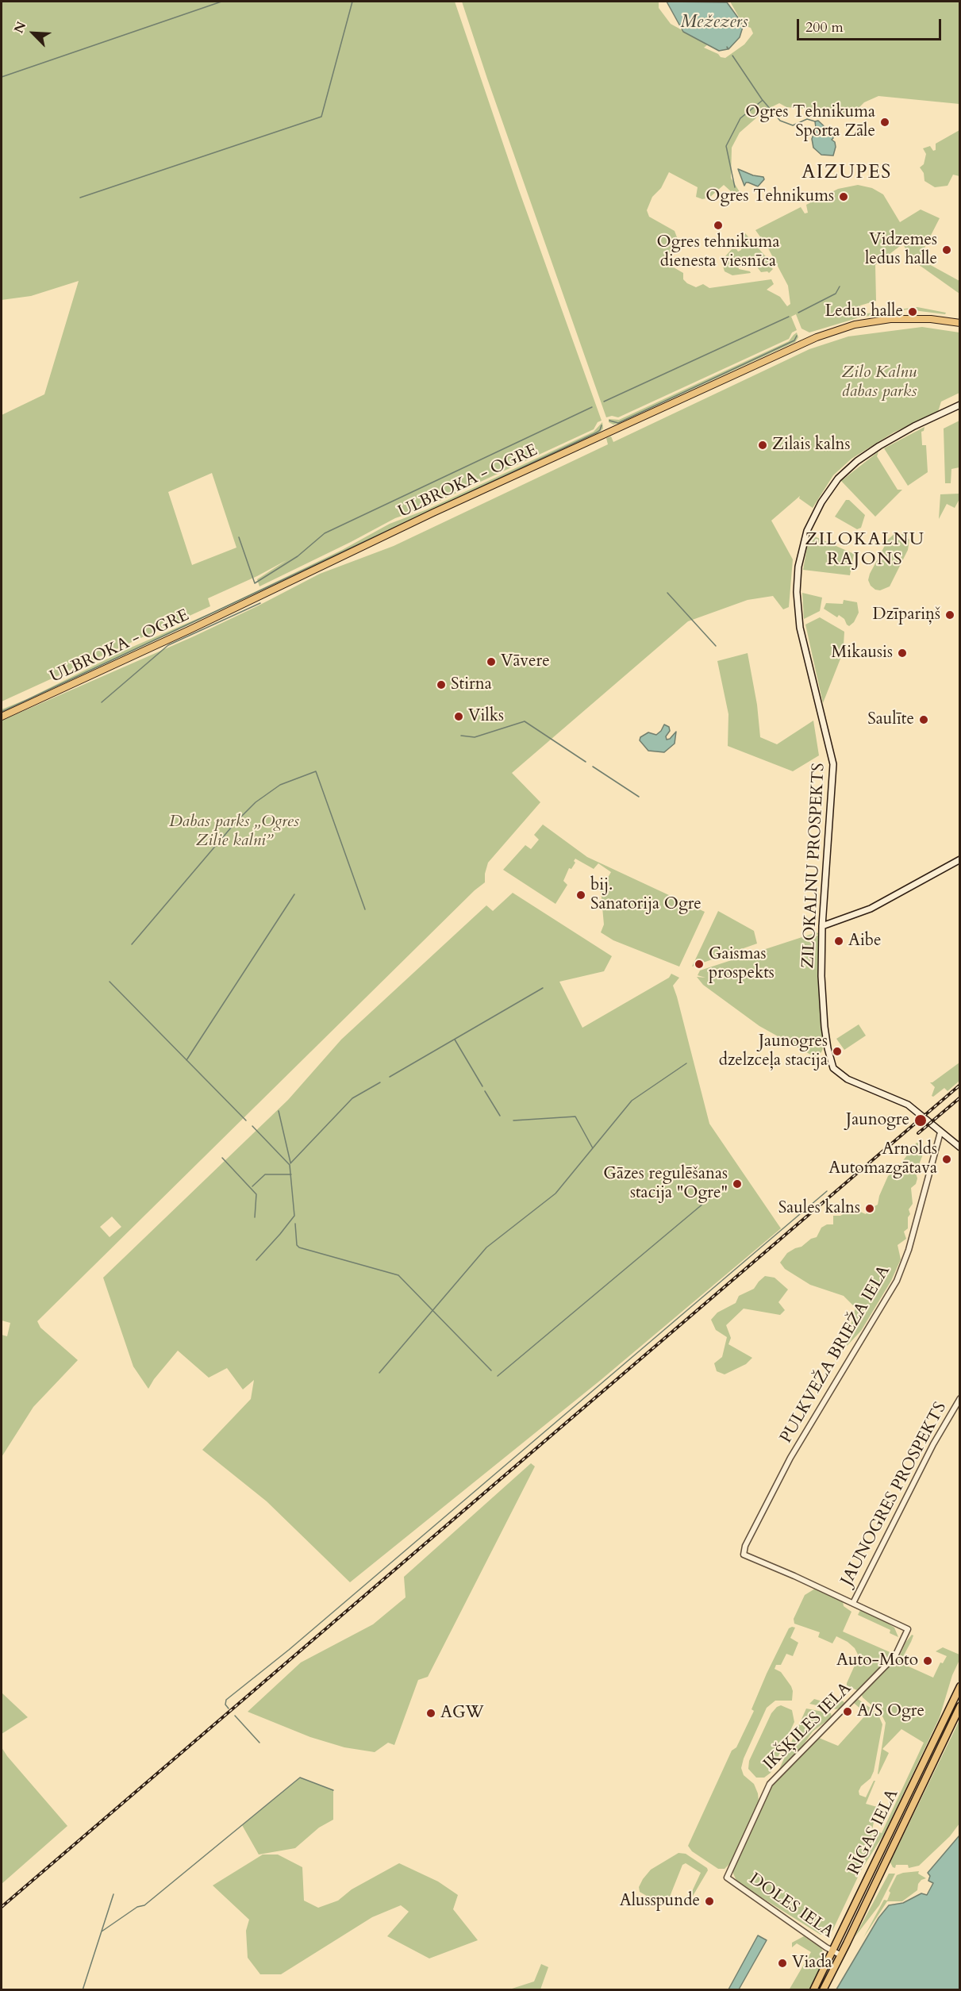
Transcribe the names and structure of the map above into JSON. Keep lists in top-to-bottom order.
{
  "streets": {
    "highway": ["RĪGAS IELA"],
    "main road": ["ULBROKA - OGRE", "ZILOKALNU PROSPEKTS"],
    "street": [
      "PULKVEŽA BRIEŽA IELA",
      "JAUNOGRES PROSPEKTS",
      "IKŠĶILES IELA",
      "DOLES IELA"
    ]
  },
  "crossings": [
    ["ZILOKALNU PROSPEKTS", "PULKVEŽA BRIEŽA IELA"],
    ["PULKVEŽA BRIEŽA IELA", "JAUNOGRES PROSPEKTS"],
    ["PULKVEŽA BRIEŽA IELA", "IKŠĶILES IELA"],
    ["JAUNOGRES PROSPEKTS", "IKŠĶILES IELA"],
    ["IKŠĶILES IELA", "DOLES IELA"],
    ["RĪGAS IELA", "DOLES IELA"]
  ],
  "districts": ["AIZUPES", "ZILOKALNU RAJONS"],
  "water": ["Mežezers"],
  "parks": ["Zilo Kalnu dabas parks", "Dabas parks „Ogres Zilie kalni”"],
  "places": [
    "Ogres Tehnikuma Sporta Zāle",
    "Ogres Tehnikums",
    "Ogres tehnikuma dienesta viesnīca",
    "Vidzemes ledus halle",
    "Ledus halle",
    "Zilais kalns",
    "Dzīpariņš",
    "Mikausis",
    "Vāvere",
    "Stirna",
    "Vilks",
    "Saulīte",
    "bij. Sanatorija Ogre",
    "Aibe",
    "Gaismas prospekts",
    "Jaunogres dzelzceļa stacija",
    "Jaunogre",
    "Arnolds Automazgātava",
    "Gāzes regulēšanas stacija \"Ogre\"",
    "Saules kalns",
    "Auto-Moto",
    "A/S Ogre",
    "AGW",
    "Alusspunde",
    "Viada"
  ],
  "scale_bar": "200 m",
  "north": "top left"
}
